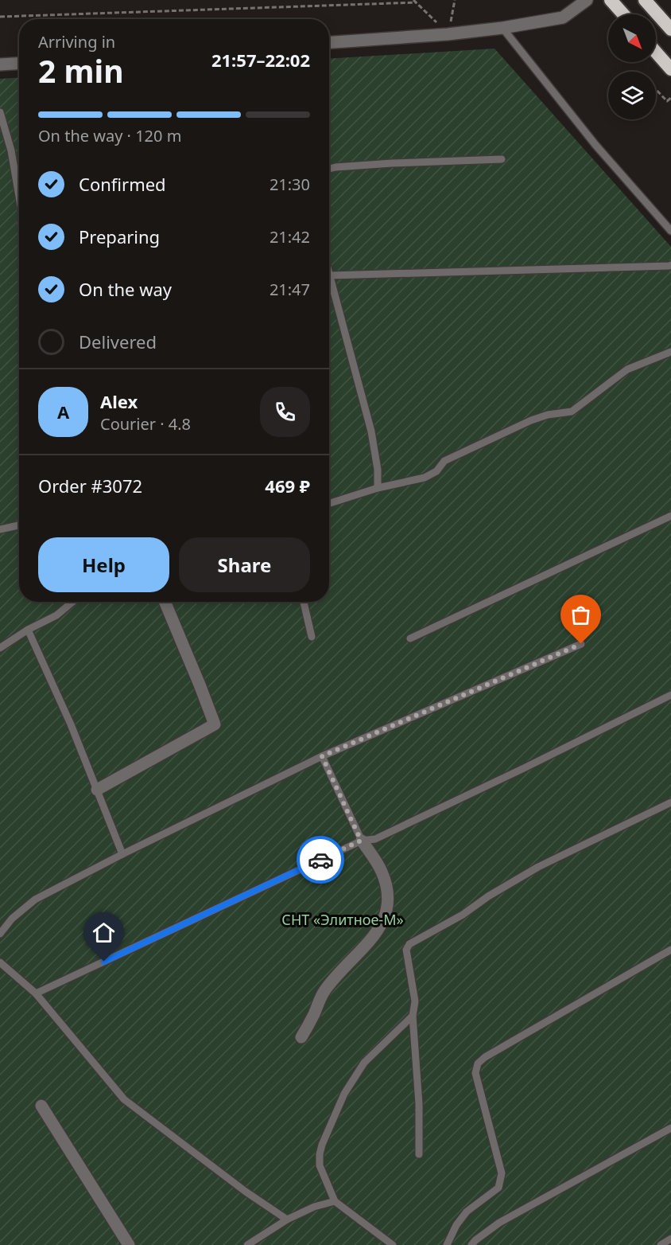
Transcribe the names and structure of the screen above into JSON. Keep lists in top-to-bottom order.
{
  "parks": ["СНТ «Элитное-М»"],
  "north": "bottom right",
  "page": {
    "heading": ["2 min", "Arriving in", "21:57–22:02"],
    "panel": [
      "Alex",
      "Courier · 4.8",
      "Order #3072",
      "469 ₽"
    ],
    "bar": "On the way · 120 m",
    "list": [
      ["Confirmed", "21:30"],
      ["Preparing", "21:42"],
      ["On the way", "21:47"],
      "Delivered"
    ],
    "round": "A",
    "buttons": ["Help", "Share"]
  }
}
